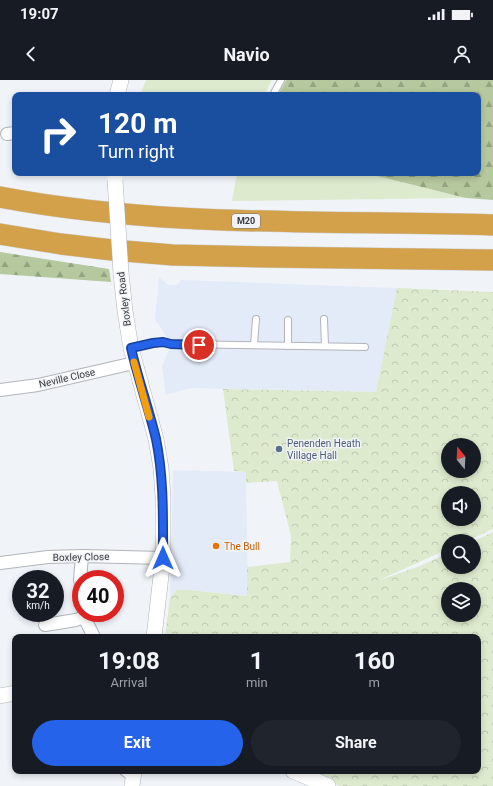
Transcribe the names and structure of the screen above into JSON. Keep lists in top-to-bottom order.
{
  "streets": {
    "highway": ["M20"],
    "street": ["Boxley Road", "Neville Close", "Boxley Close"]
  },
  "crossings": [
    ["Boxley Road", "Neville Close"],
    ["Boxley Road", "Boxley Close"]
  ],
  "places": ["Penenden Heath Village Hall", "The Bull"],
  "north": "top",
  "page": {
    "status": "19:07",
    "header": "Navio",
    "turn": ["120 m", "Turn right"],
    "speed": "32 km/h",
    "limit": "40",
    "eta": [
      "19:08",
      "Arrival",
      "1",
      "min",
      "160",
      "m"
    ],
    "buttons": ["Exit", "Share"]
  }
}
